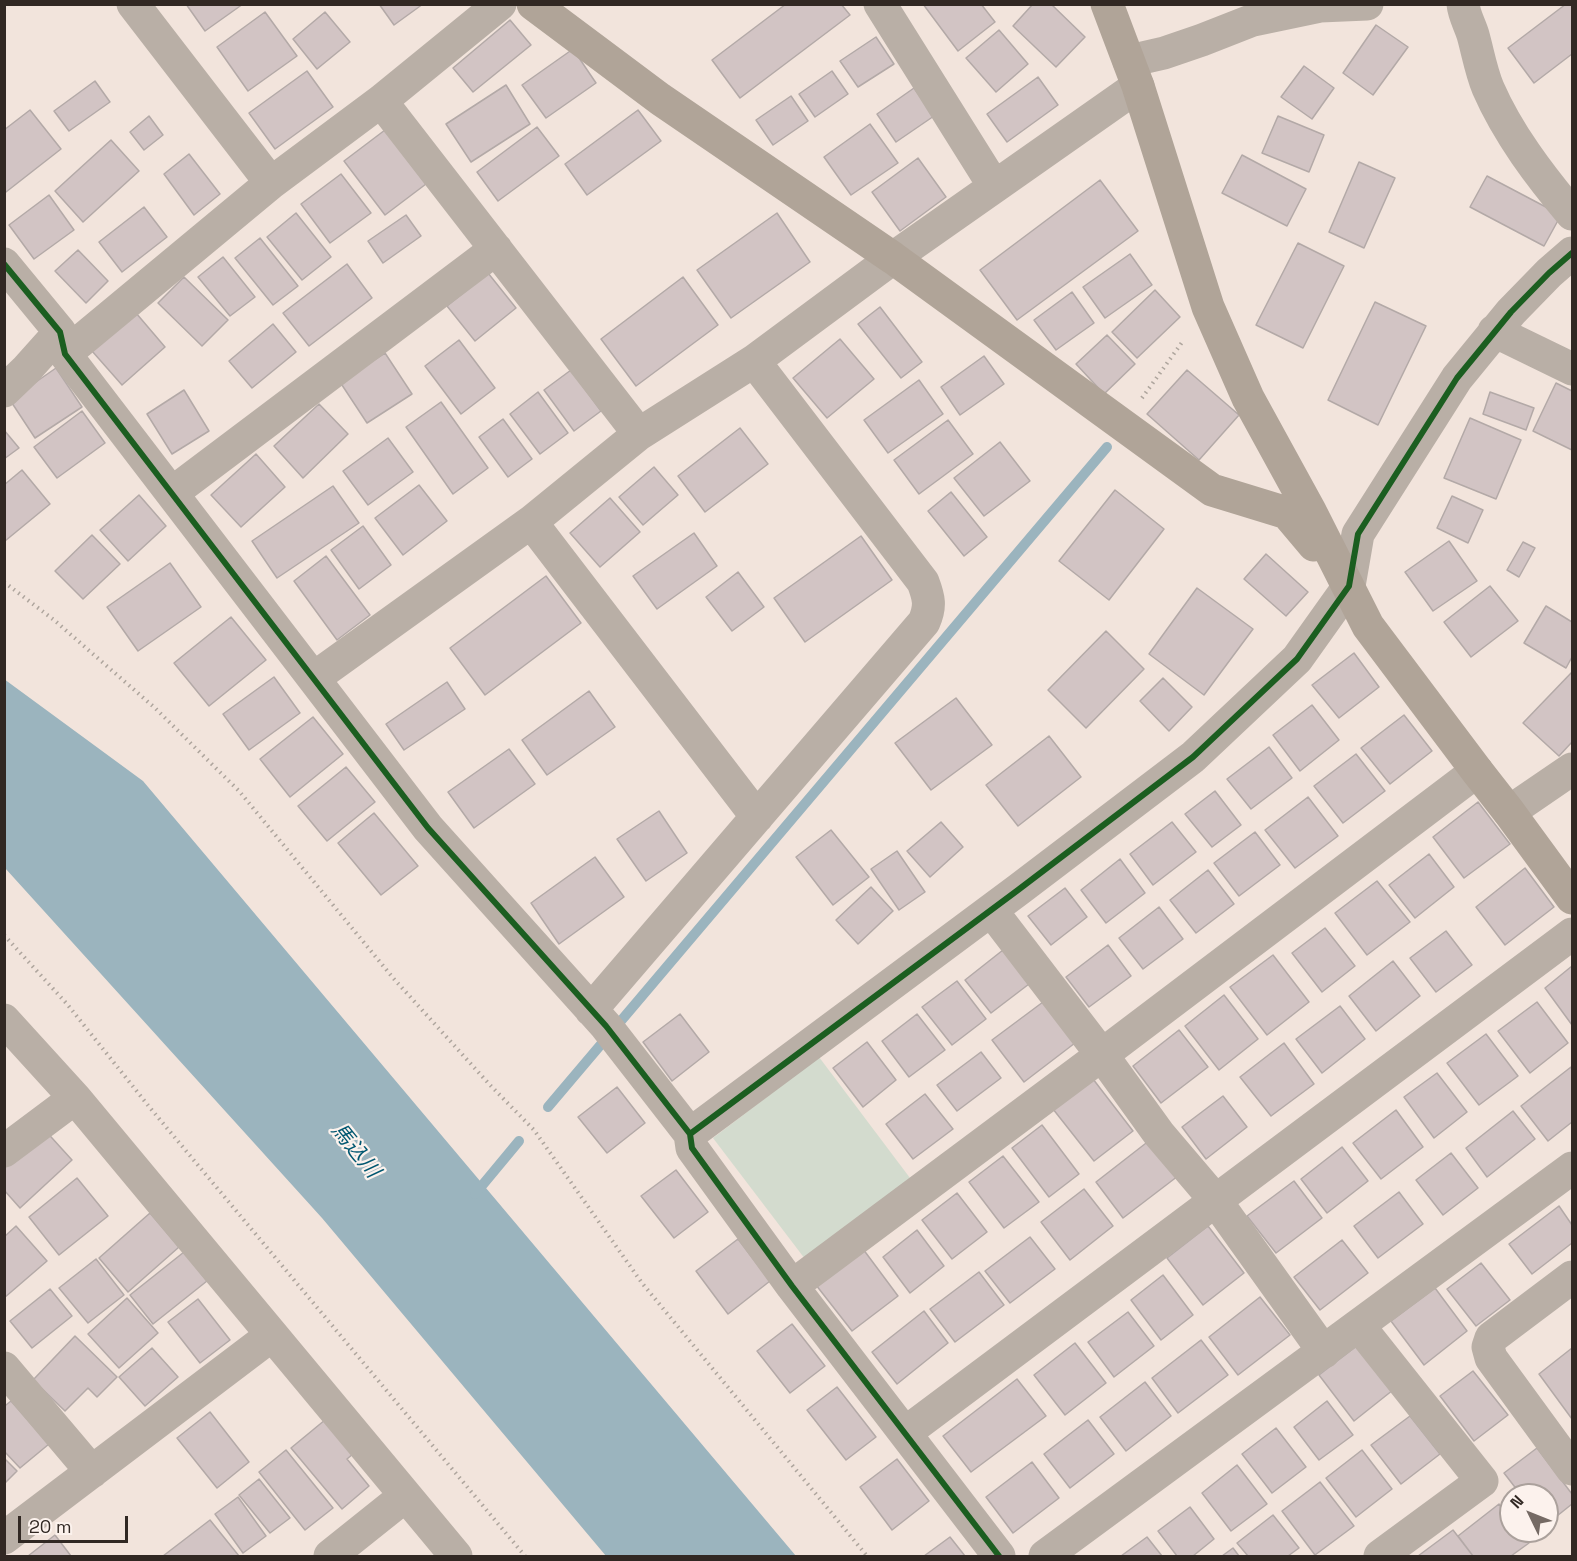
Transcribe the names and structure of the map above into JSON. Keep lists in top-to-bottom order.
{
  "water": ["馬込川"],
  "scale_bar": "20 m",
  "north": "top left"
}
